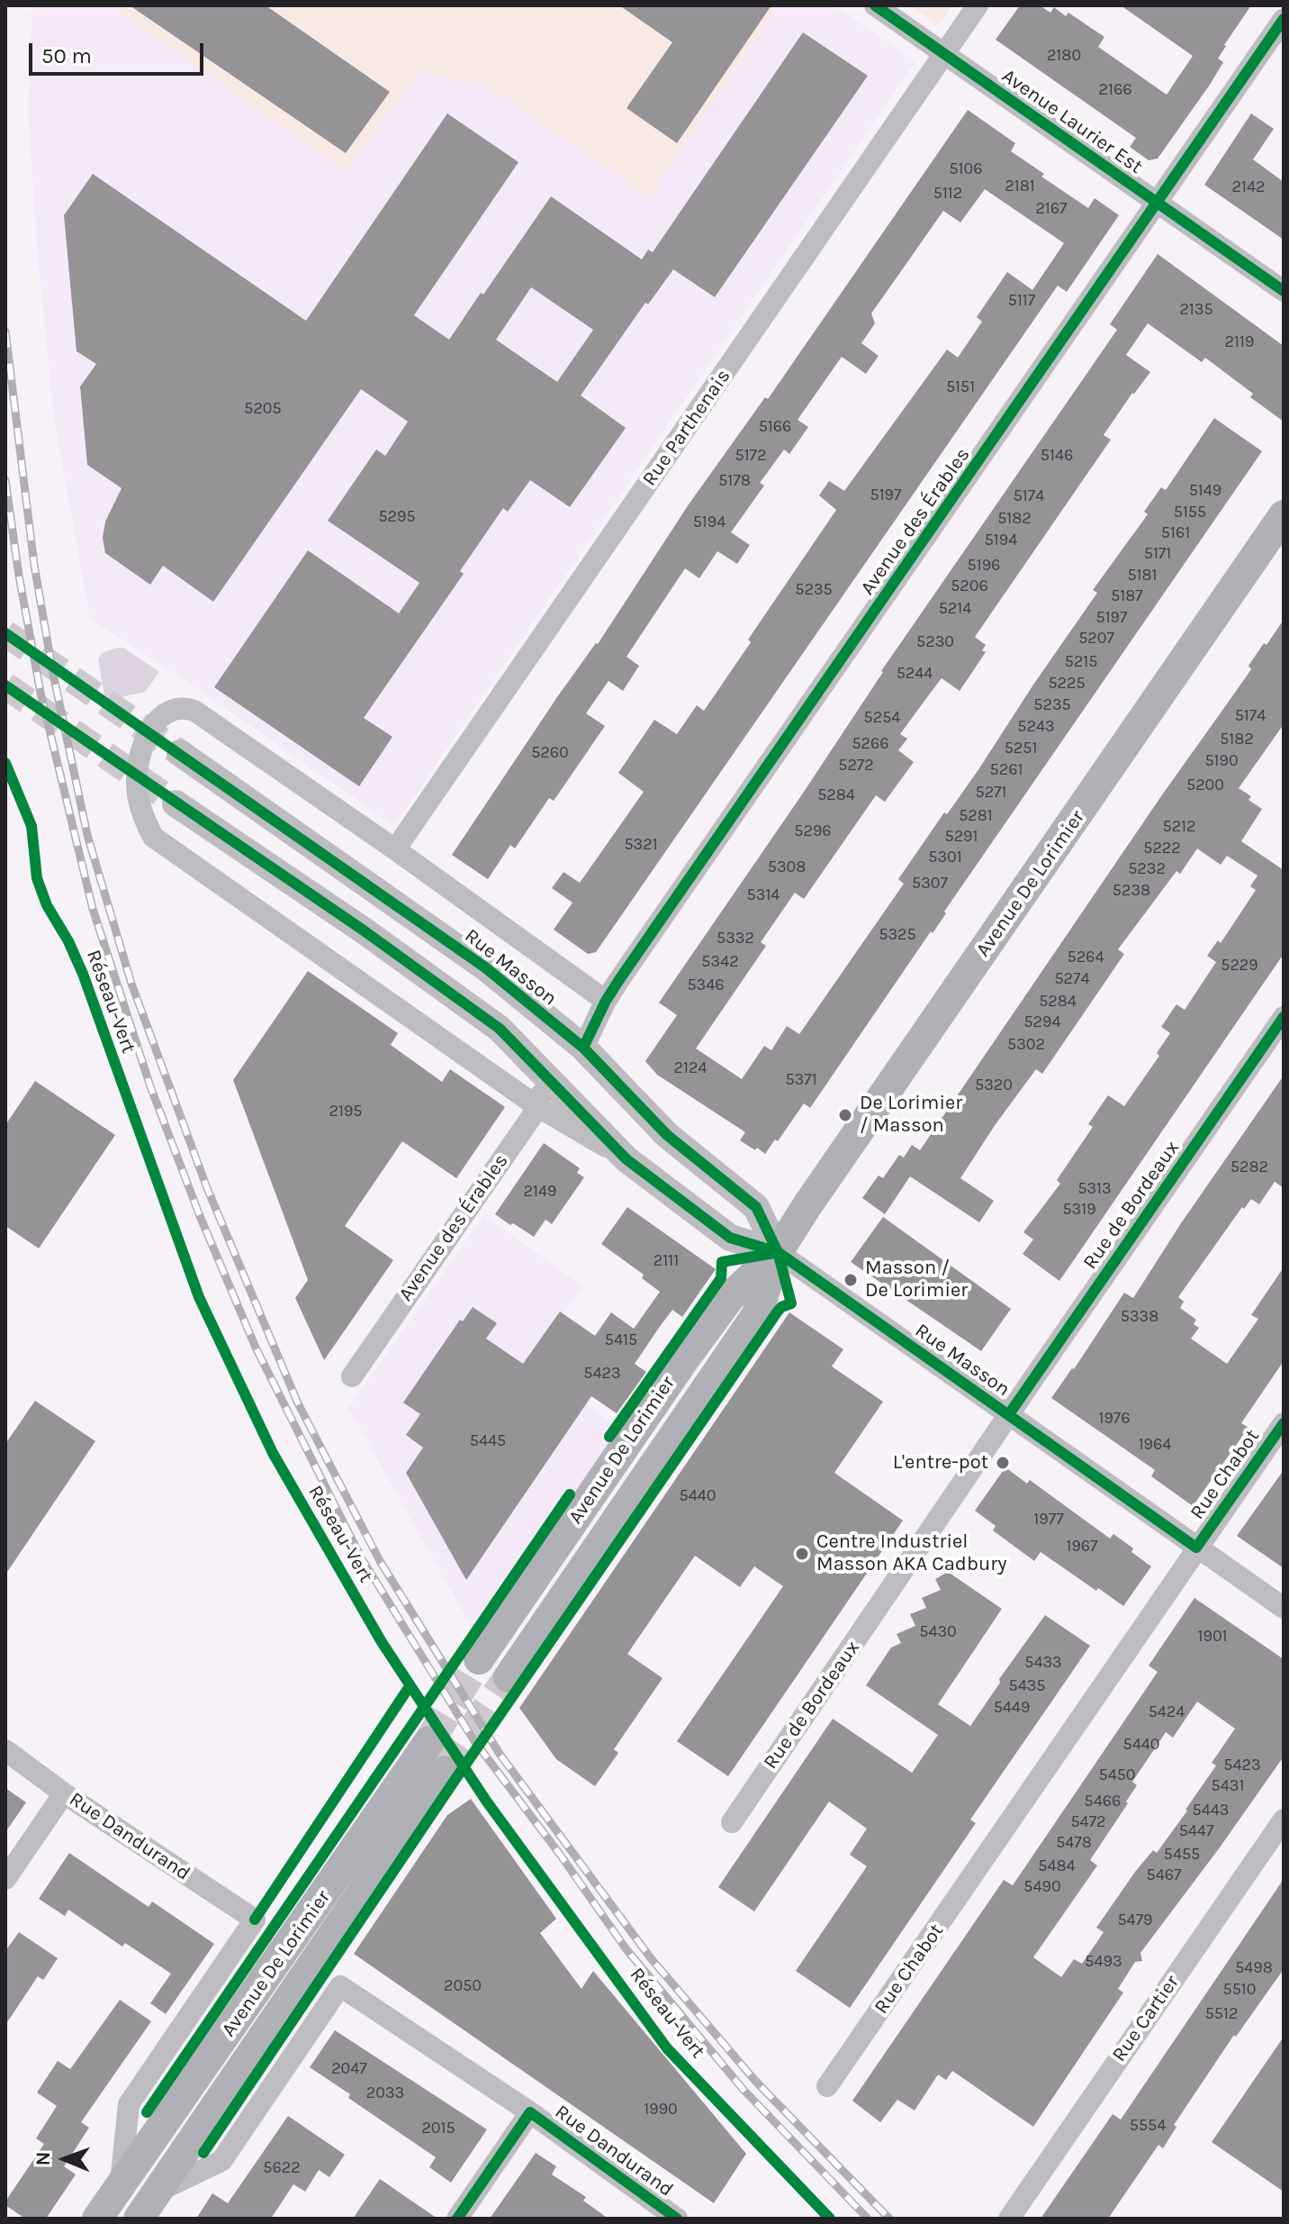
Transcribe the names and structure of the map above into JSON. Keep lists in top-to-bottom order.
{
  "streets": {
    "main road": ["Avenue De Lorimier"],
    "street": [
      "Avenue Laurier Est",
      "Rue Parthenais",
      "Avenue des Érables",
      "Rue Masson",
      "Rue de Bordeaux",
      "Rue Chabot",
      "Rue Dandurand",
      "Rue Cartier"
    ],
    "cycle path": ["Réseau-Vert"]
  },
  "crossings": [
    ["Avenue Laurier Est", "Rue Parthenais"],
    ["Avenue Laurier Est", "Avenue des Érables"],
    ["Rue Parthenais", "Rue Masson"],
    ["Avenue des Érables", "Rue Masson"],
    ["Avenue De Lorimier", "Rue Masson"],
    ["Avenue De Lorimier", "Rue Dandurand"],
    ["Rue Masson", "Rue de Bordeaux"],
    ["Rue Masson", "Rue Chabot"]
  ],
  "places": [
    "De Lorimier / Masson",
    "Masson / De Lorimier",
    "L'entre-pot",
    "Centre Industriel Masson AKA Cadbury"
  ],
  "house_numbers": [
    "2180",
    "2166",
    "5106",
    "2181",
    "2142",
    "5112",
    "2167",
    "5117",
    "2135",
    "2119",
    "5151",
    "5205",
    "5166",
    "5172",
    "5146",
    "5178",
    "5149",
    "5197",
    "5174",
    "5155",
    "5295",
    "5182",
    "5194",
    "5161",
    "5194",
    "5171",
    "5196",
    "5181",
    "5206",
    "5235",
    "5187",
    "5214",
    "5197",
    "5207",
    "5230",
    "5215",
    "5244",
    "5225",
    "5235",
    "5174",
    "5254",
    "5243",
    "5182",
    "5266",
    "5251",
    "5260",
    "5190",
    "5272",
    "5261",
    "5200",
    "5271",
    "5284",
    "5281",
    "5212",
    "5296",
    "5291",
    "5321",
    "5222",
    "5301",
    "5308",
    "5232",
    "5307",
    "5238",
    "5314",
    "5325",
    "5332",
    "5264",
    "5342",
    "5229",
    "5274",
    "5346",
    "5284",
    "5294",
    "5302",
    "2124",
    "5371",
    "5320",
    "2195",
    "5282",
    "5313",
    "2149",
    "5319",
    "2111",
    "5338",
    "5415",
    "5423",
    "1976",
    "5445",
    "1964",
    "5440",
    "1977",
    "1967",
    "5430",
    "1901",
    "5433",
    "5435",
    "5449",
    "5424",
    "5440",
    "5423",
    "5450",
    "5431",
    "5466",
    "5443",
    "5472",
    "5447",
    "5478",
    "5455",
    "5484",
    "5467",
    "5490",
    "5479",
    "5493",
    "5498",
    "2050",
    "5510",
    "5512",
    "2047",
    "2033",
    "1990",
    "5554",
    "2015",
    "5622"
  ],
  "scale_bar": "50 m",
  "north": "left"
}
